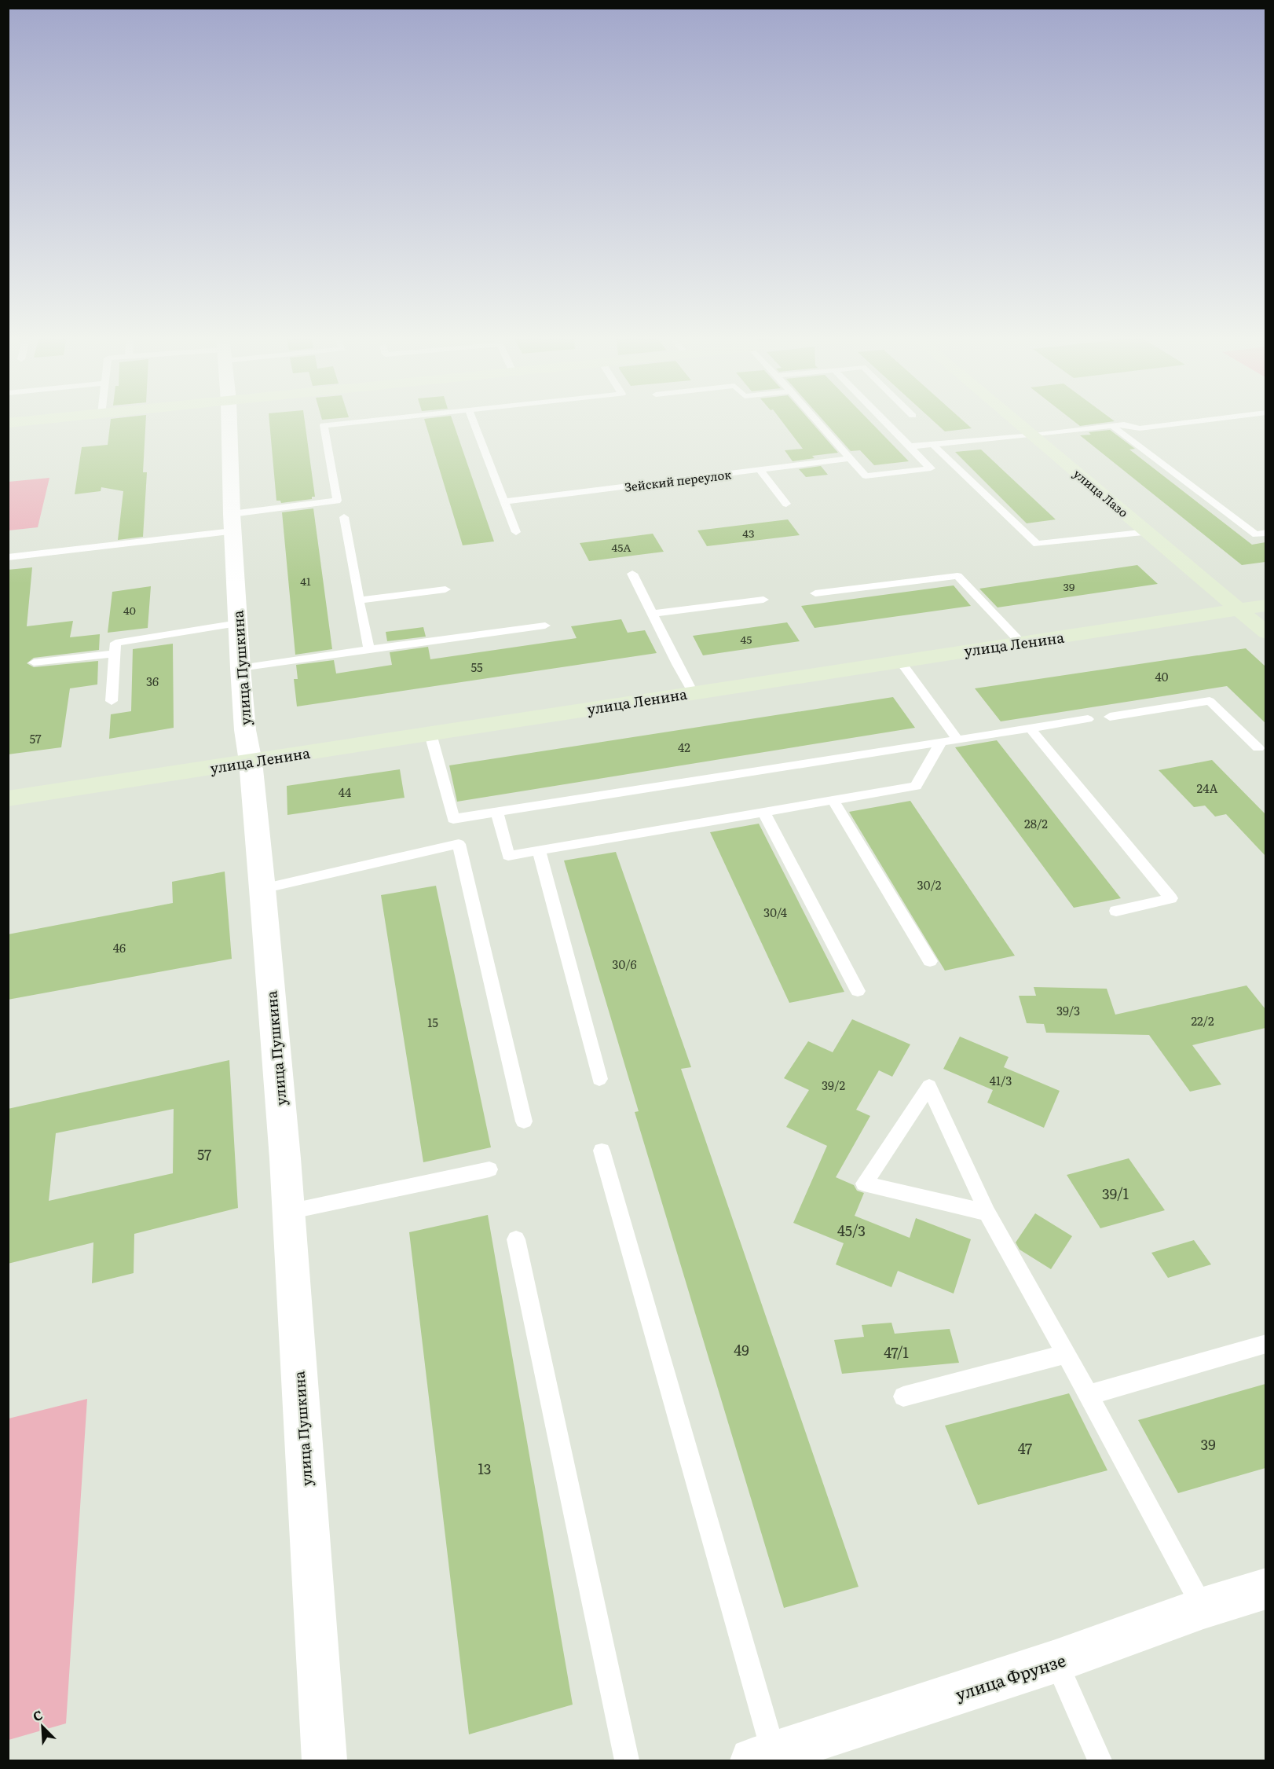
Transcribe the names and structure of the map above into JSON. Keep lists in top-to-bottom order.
{
  "streets": {
    "main road": ["улица Лазо", "улица Ленина"],
    "street": ["улица Пушкина", "улица Фрунзе"],
    "lane": ["Зейский переулок"]
  },
  "crossings": [
    ["улица Лазо", "улица Ленина"],
    ["улица Ленина", "улица Пушкина"]
  ],
  "house_numbers": [
    "43",
    "45А",
    "41",
    "39",
    "40",
    "45",
    "55",
    "40",
    "36",
    "57",
    "42",
    "24А",
    "44",
    "28/2",
    "30/2",
    "30/4",
    "46",
    "30/6",
    "39/3",
    "22/2",
    "15",
    "41/3",
    "39/2",
    "57",
    "39/1",
    "45/3",
    "49",
    "47/1",
    "39",
    "47",
    "13"
  ],
  "north": "top left"
}
